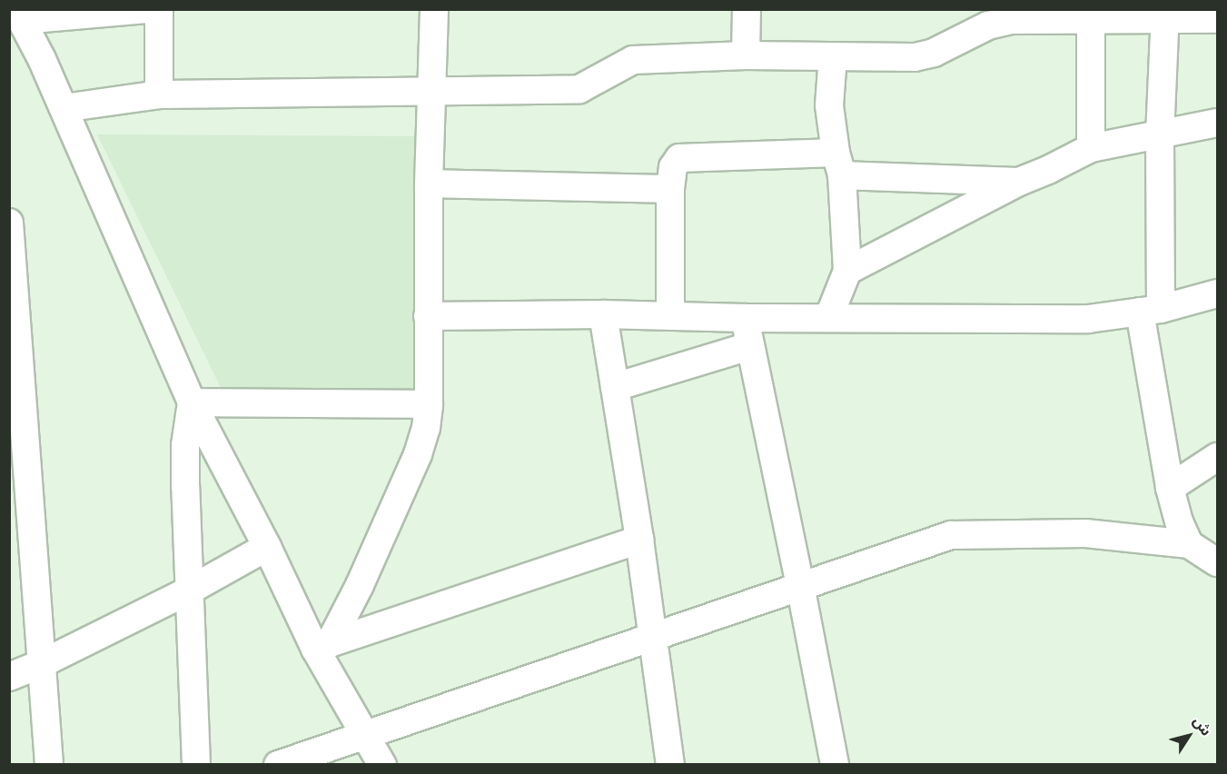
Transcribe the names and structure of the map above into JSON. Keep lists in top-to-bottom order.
{
  "north": "top right"
}
